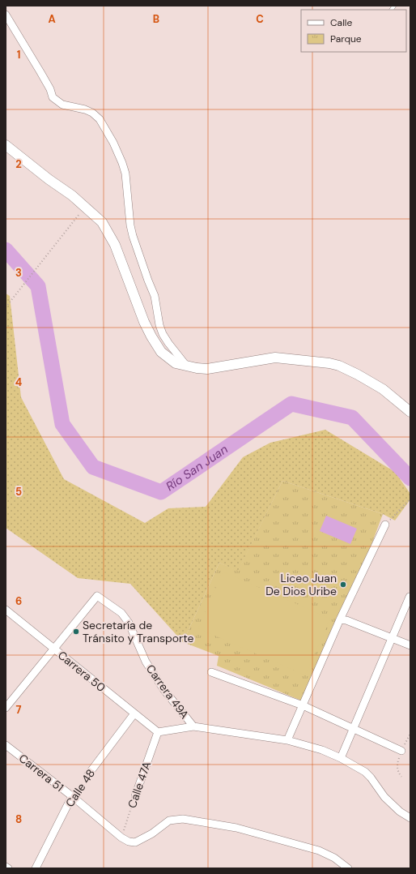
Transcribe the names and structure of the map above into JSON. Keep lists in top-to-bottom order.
{
  "streets": {
    "street": [
      "Carrera 50",
      "Carrera 49A",
      "Carrera 51",
      "Calle 47A",
      "Calle 48"
    ]
  },
  "crossings": [
    ["Carrera 50", "Carrera 49A"],
    ["Carrera 50", "Calle 47A"],
    ["Carrera 50", "Calle 48"],
    ["Carrera 51", "Calle 47A"],
    ["Carrera 51", "Calle 48"]
  ],
  "water": ["Río San Juan"],
  "places": ["Liceo Juan De Dios Uribe", "Secretaría de Tránsito y Transporte"],
  "legend": ["Calle", "Parque"],
  "grid": {
    "columns": ["A", "B", "C"],
    "rows": [
      "1",
      "2",
      "3",
      "4",
      "5",
      "6",
      "7",
      "8"
    ]
  }
}
